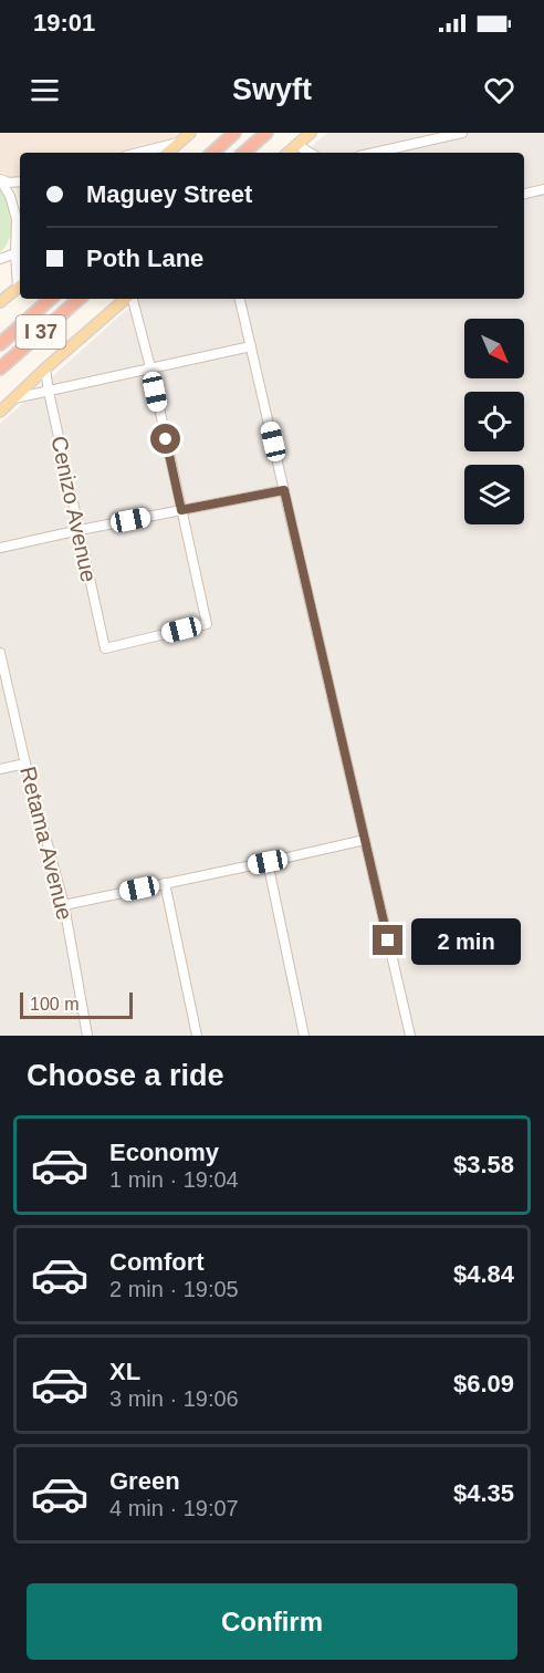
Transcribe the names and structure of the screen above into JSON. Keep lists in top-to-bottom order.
{
  "streets": {
    "highway": ["I 37"],
    "street": ["Cenizo Avenue", "Retama Avenue"]
  },
  "scale_bar": "100 m",
  "north": "bottom right",
  "page": {
    "status": "19:01",
    "header": "Swyft",
    "banner": ["Maguey Street", "Poth Lane"],
    "bubble": "2 min",
    "scale": "100 m",
    "heading": "Choose a ride",
    "list": [
      {
        "name": "Economy",
        "note": "1 min · 19:04",
        "value": "$3.58"
      },
      {
        "name": "Comfort",
        "note": "2 min · 19:05",
        "value": "$4.84"
      },
      {
        "name": "XL",
        "note": "3 min · 19:06",
        "value": "$6.09"
      },
      {
        "name": "Green",
        "note": "4 min · 19:07",
        "value": "$4.35"
      }
    ],
    "buttons": "Confirm"
  }
}
